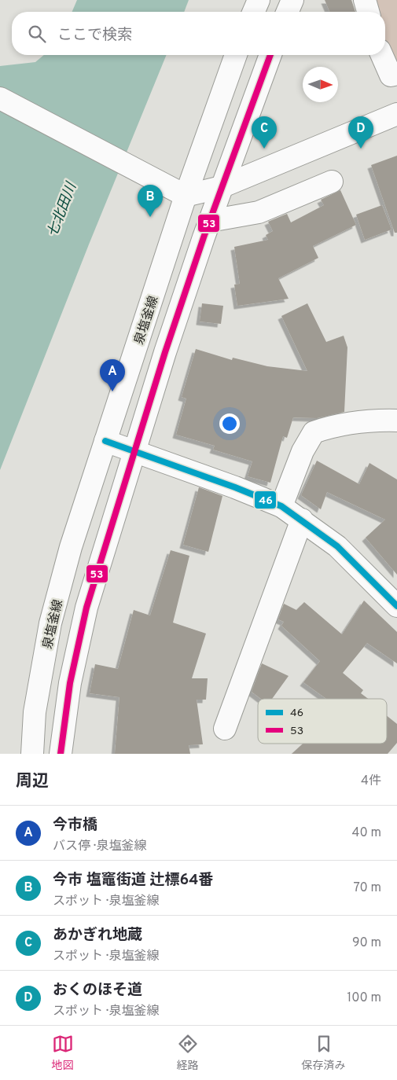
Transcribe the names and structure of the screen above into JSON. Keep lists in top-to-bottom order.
{
  "streets": {
    "main road": ["泉塩釜線"]
  },
  "water": ["七北田川"],
  "lines": ["transit line 53", "transit line 46"],
  "legend": ["46", "53"],
  "north": "right",
  "page": {
    "search": "ここで検索",
    "pins": [
      "C",
      "D",
      "B",
      "A"
    ],
    "heading": ["周辺", "4件"],
    "list": [
      {
        "mark": "A",
        "name": "今市橋",
        "note": "バス停 · 泉塩釜線",
        "value": "40 m"
      },
      {
        "mark": "B",
        "name": "今市 塩竈街道 辻標64番",
        "note": "スポット · 泉塩釜線",
        "value": "70 m"
      },
      {
        "mark": "C",
        "name": "あかぎれ地蔵",
        "note": "スポット · 泉塩釜線",
        "value": "90 m"
      },
      {
        "mark": "D",
        "name": "おくのほそ道",
        "note": "スポット · 泉塩釜線",
        "value": "100 m"
      }
    ],
    "nav": ["地図", "経路", "保存済み"]
  }
}
